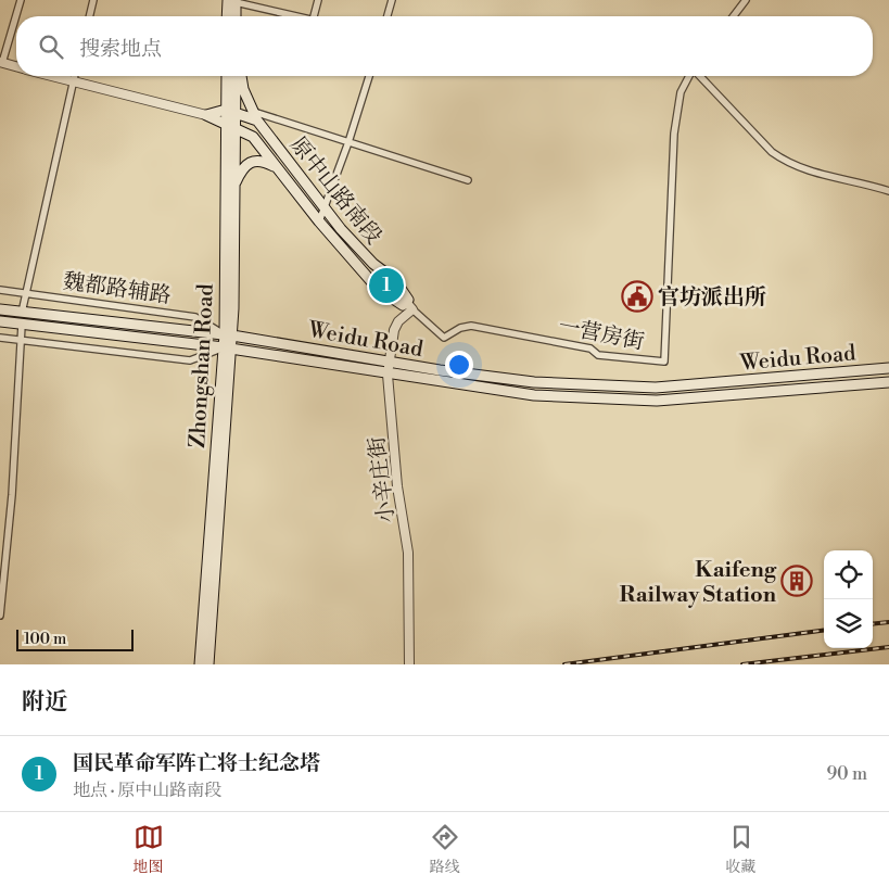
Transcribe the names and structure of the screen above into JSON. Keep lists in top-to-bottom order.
{
  "streets": {
    "main road": ["原中山路南段", "Weidu Road", "Zhongshan Road"],
    "street": ["魏都路辅路", "一营房街", "小辛庄街"]
  },
  "crossings": [
    ["原中山路南段", "一营房街"],
    ["原中山路南段", "Zhongshan Road"],
    ["原中山路南段", "小辛庄街"],
    ["魏都路辅路", "Weidu Road"],
    ["魏都路辅路", "Zhongshan Road"],
    ["一营房街", "小辛庄街"],
    ["Weidu Road", "Zhongshan Road"],
    ["Weidu Road", "小辛庄街"]
  ],
  "places": {
    "public building": ["官坊派出所"],
    "building": ["Kaifeng Railway Station"]
  },
  "scale_bar": "100 m",
  "page": {
    "search": "搜索地点",
    "pins": "1",
    "scale": "100 m",
    "heading": "附近",
    "list": [
      {
        "mark": "1",
        "name": "国民革命军阵亡将士纪念塔",
        "note": "地点 · 原中山路南段",
        "value": "90 m"
      }
    ],
    "nav": ["地图", "路线", "收藏"]
  }
}
